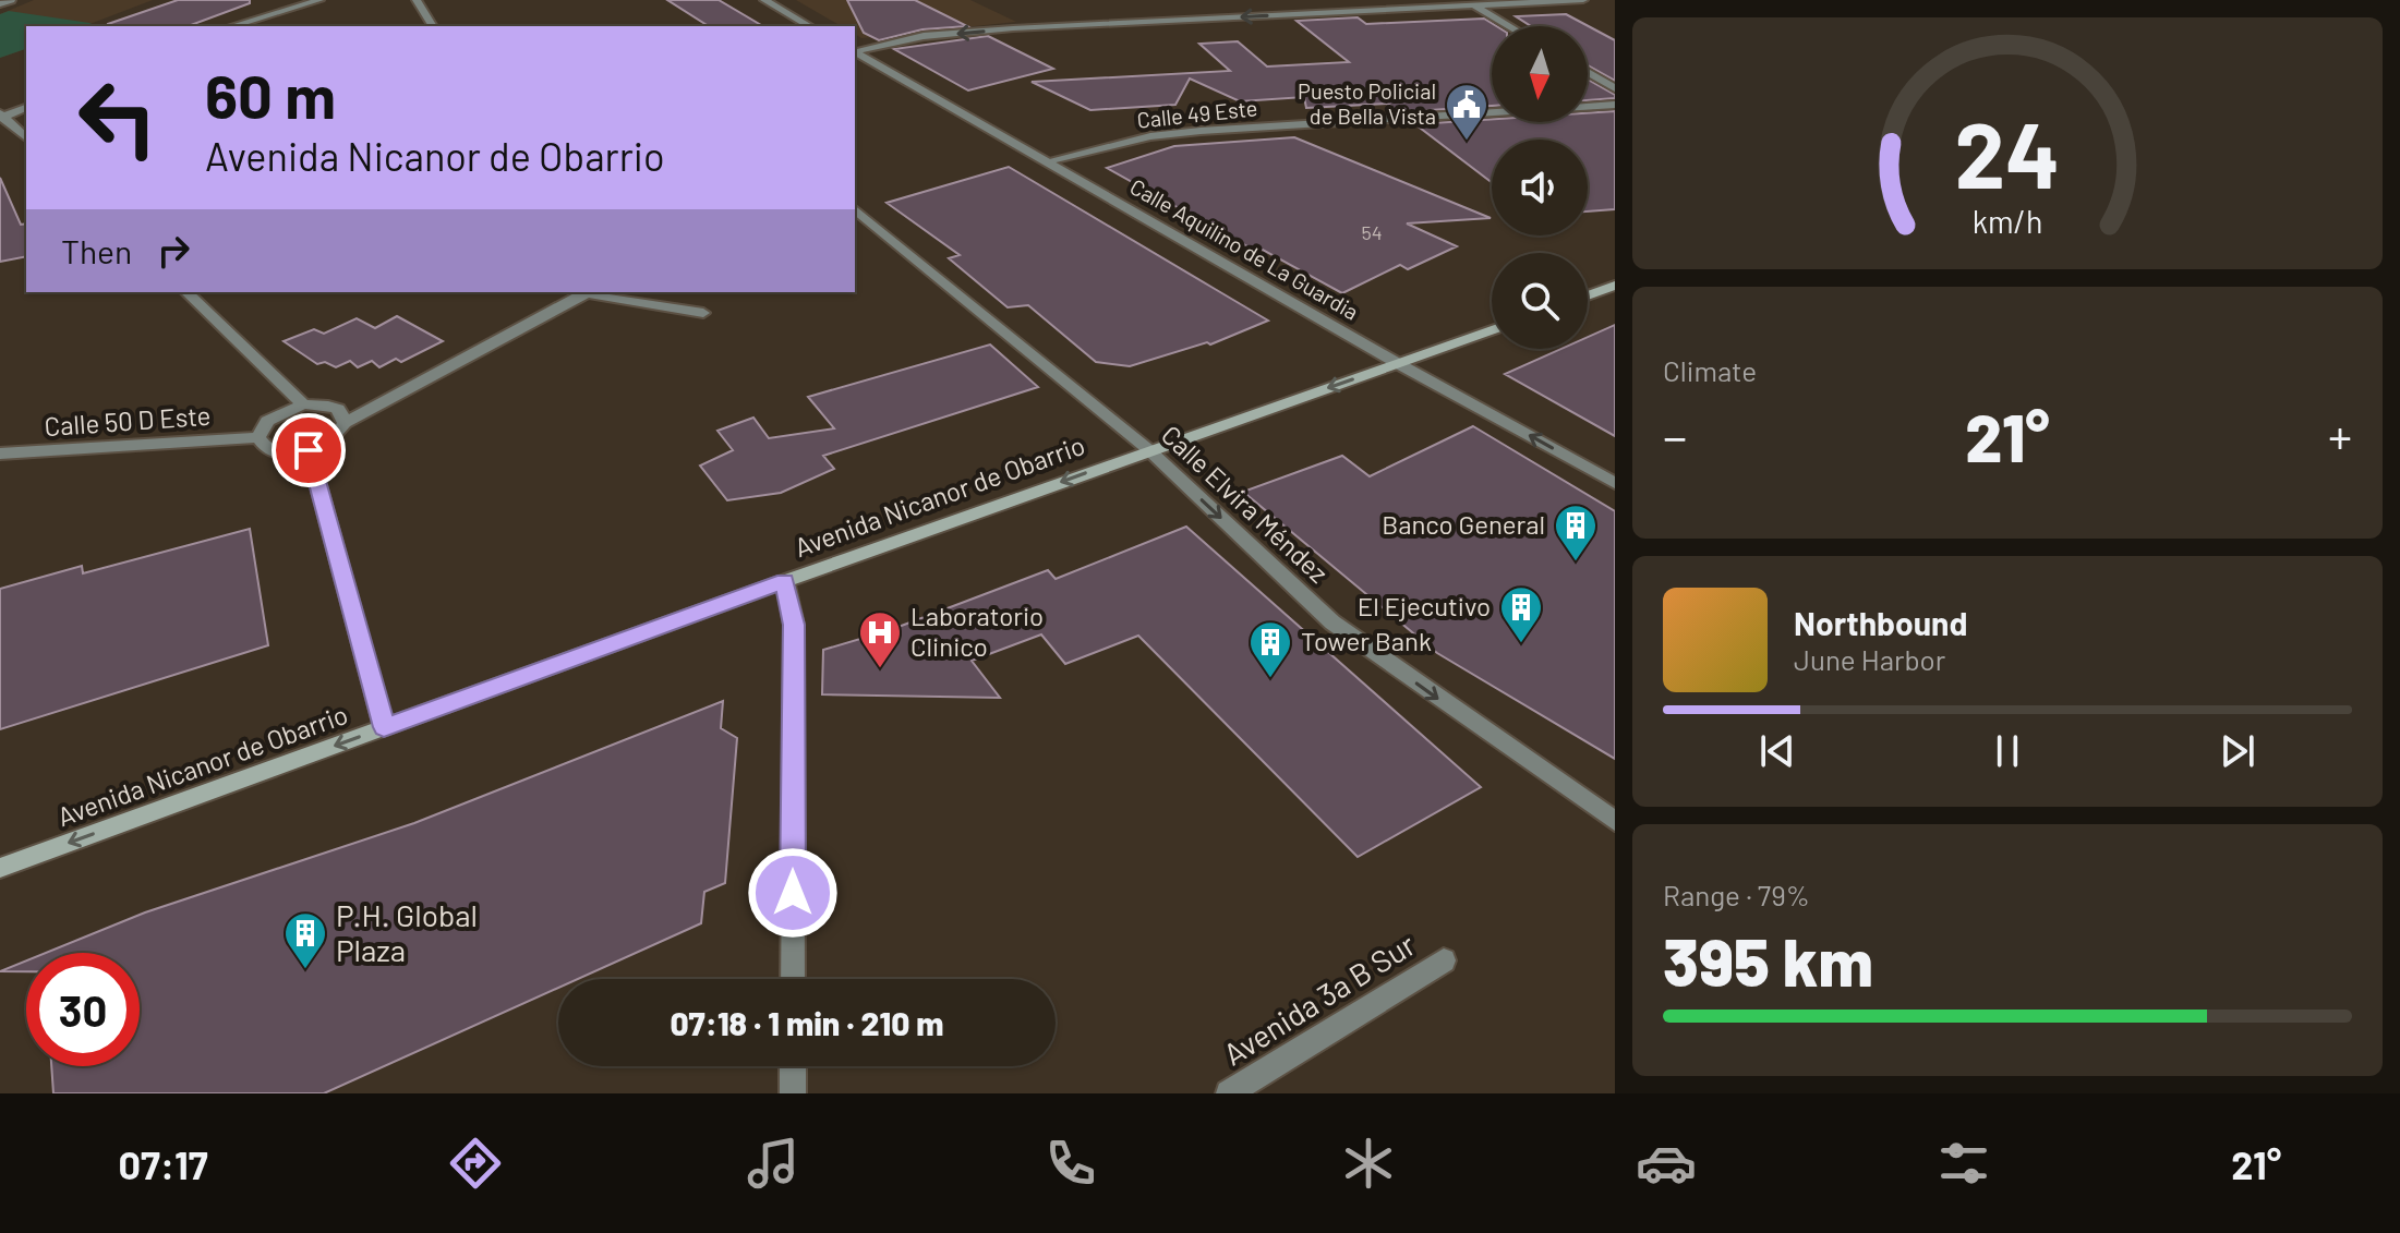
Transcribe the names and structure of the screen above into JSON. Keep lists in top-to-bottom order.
{
  "streets": {
    "main road": ["Avenida Nicanor de Obarrio"],
    "street": [
      "Calle 49 Este",
      "Calle Aquilino de La Guardia",
      "Calle 50 D Este",
      "Calle Elvira Méndez",
      "Avenida 3a B Sur"
    ]
  },
  "crossings": [
    ["Calle 49 Este", "Calle Aquilino de La Guardia"],
    ["Calle Aquilino de La Guardia", "Avenida Nicanor de Obarrio"],
    ["Avenida Nicanor de Obarrio", "Calle Elvira Méndez"]
  ],
  "one_way": ["Avenida Nicanor de Obarrio", "Calle Elvira Méndez"],
  "places": {
    "public building": ["Puesto Policial de Bella Vista"],
    "building": [
      "Banco General",
      "El Ejecutivo",
      "Tower Bank",
      "P.H. Global Plaza"
    ],
    "hospital": ["Laboratorio Clinico"]
  },
  "house_numbers": ["54"],
  "north": "bottom",
  "page": {
    "turn": ["60 m", "Avenida Nicanor de Obarrio"],
    "then": "Then",
    "tile": [
      "Climate",
      ["Range · 79%", "395 km"]
    ],
    "heat": ["−", "21°", "+"],
    "song": ["Northbound", "June Harbor"],
    "limit": "30",
    "trip": "07:18 · 1 min · 210 m",
    "tabs": ["07:17", "21°"],
    "gauge": ["24", "km/h"]
  }
}
